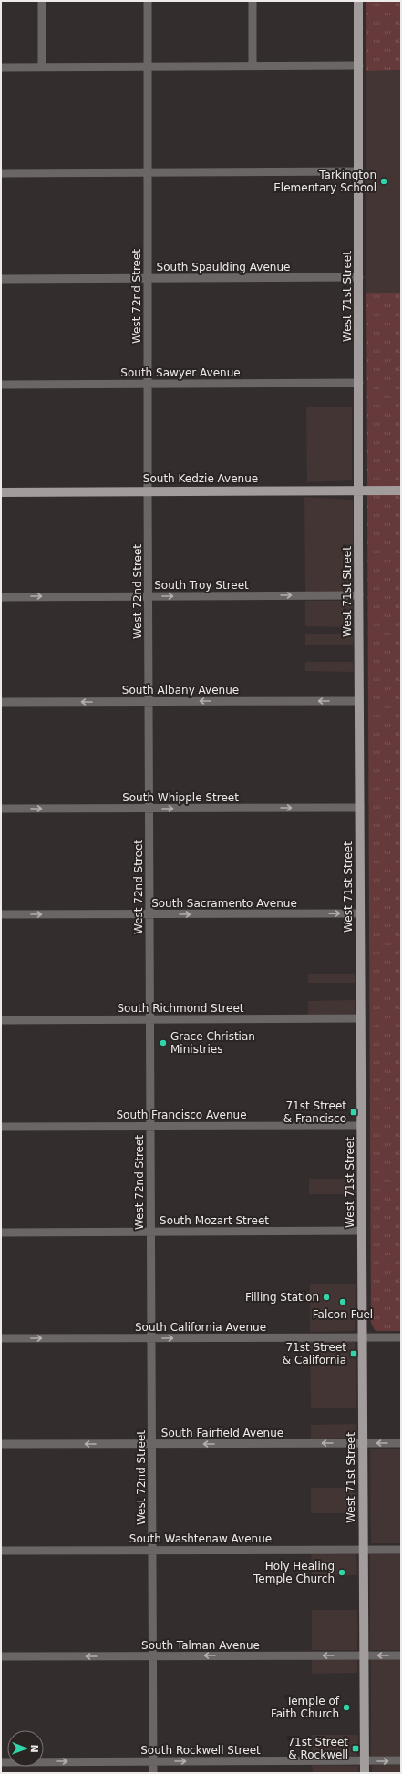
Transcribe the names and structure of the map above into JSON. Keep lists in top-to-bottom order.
{
  "streets": {
    "main road": ["West 71st Street", "South Kedzie Avenue"],
    "street": [
      "South Spaulding Avenue",
      "West 72nd Street",
      "South Sawyer Avenue",
      "South Troy Street",
      "South Albany Avenue",
      "South Whipple Street",
      "South Sacramento Avenue",
      "South Richmond Street",
      "South Francisco Avenue",
      "South Mozart Street",
      "South California Avenue",
      "South Fairfield Avenue",
      "South Washtenaw Avenue",
      "South Talman Avenue",
      "South Rockwell Street"
    ]
  },
  "crossings": [
    ["South Spaulding Avenue", "West 72nd Street"],
    ["South Spaulding Avenue", "West 71st Street"],
    ["West 72nd Street", "South Sawyer Avenue"],
    ["West 72nd Street", "South Kedzie Avenue"],
    ["West 72nd Street", "South Troy Street"],
    ["West 72nd Street", "South Albany Avenue"],
    ["West 72nd Street", "South Whipple Street"],
    ["West 72nd Street", "South Sacramento Avenue"],
    ["West 72nd Street", "South Richmond Street"],
    ["West 72nd Street", "South Francisco Avenue"],
    ["West 72nd Street", "South Mozart Street"],
    ["West 72nd Street", "South California Avenue"],
    ["West 72nd Street", "South Fairfield Avenue"],
    ["West 72nd Street", "South Washtenaw Avenue"],
    ["West 72nd Street", "South Talman Avenue"],
    ["West 72nd Street", "South Rockwell Street"],
    ["West 71st Street", "South Sawyer Avenue"],
    ["West 71st Street", "South Kedzie Avenue"],
    ["West 71st Street", "South Troy Street"],
    ["West 71st Street", "South Albany Avenue"],
    ["West 71st Street", "South Whipple Street"],
    ["West 71st Street", "South Sacramento Avenue"],
    ["West 71st Street", "South Richmond Street"],
    ["West 71st Street", "South Francisco Avenue"],
    ["West 71st Street", "South Mozart Street"],
    ["West 71st Street", "South California Avenue"],
    ["West 71st Street", "South Fairfield Avenue"],
    ["West 71st Street", "South Washtenaw Avenue"],
    ["West 71st Street", "South Talman Avenue"],
    ["West 71st Street", "South Rockwell Street"]
  ],
  "one_way": [
    "South Troy Street",
    "South Albany Avenue",
    "South Whipple Street",
    "South Sacramento Avenue",
    "South California Avenue",
    "South Fairfield Avenue",
    "South Talman Avenue",
    "South Rockwell Street"
  ],
  "places": {
    "other": [
      "Tarkington Elementary School",
      "Grace Christian Ministries",
      "Filling Station",
      "Falcon Fuel",
      "Holy Healing Temple Church",
      "Temple of Faith Church"
    ],
    "transit": ["71st Street & Francisco", "71st Street & California", "71st Street & Rockwell"]
  },
  "north": "right"
}
